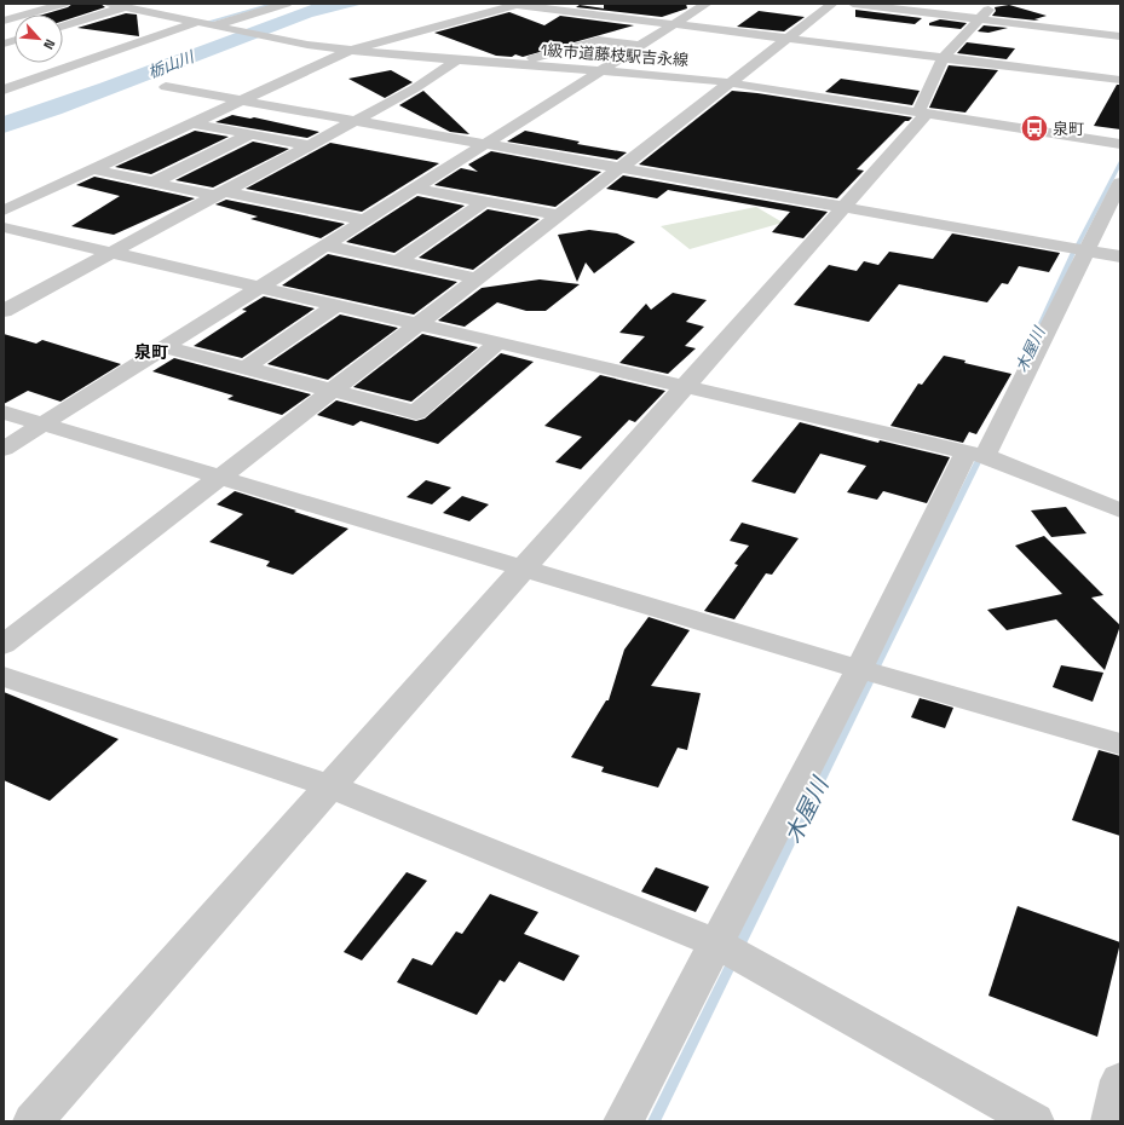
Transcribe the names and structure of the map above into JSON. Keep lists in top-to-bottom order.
{
  "streets": {
    "street": ["1級市道藤枝駅吉永線"]
  },
  "districts": ["泉町"],
  "water": ["栃山川", "木屋川"],
  "places": {
    "bus stop": ["泉町"]
  },
  "north": "bottom right"
}
